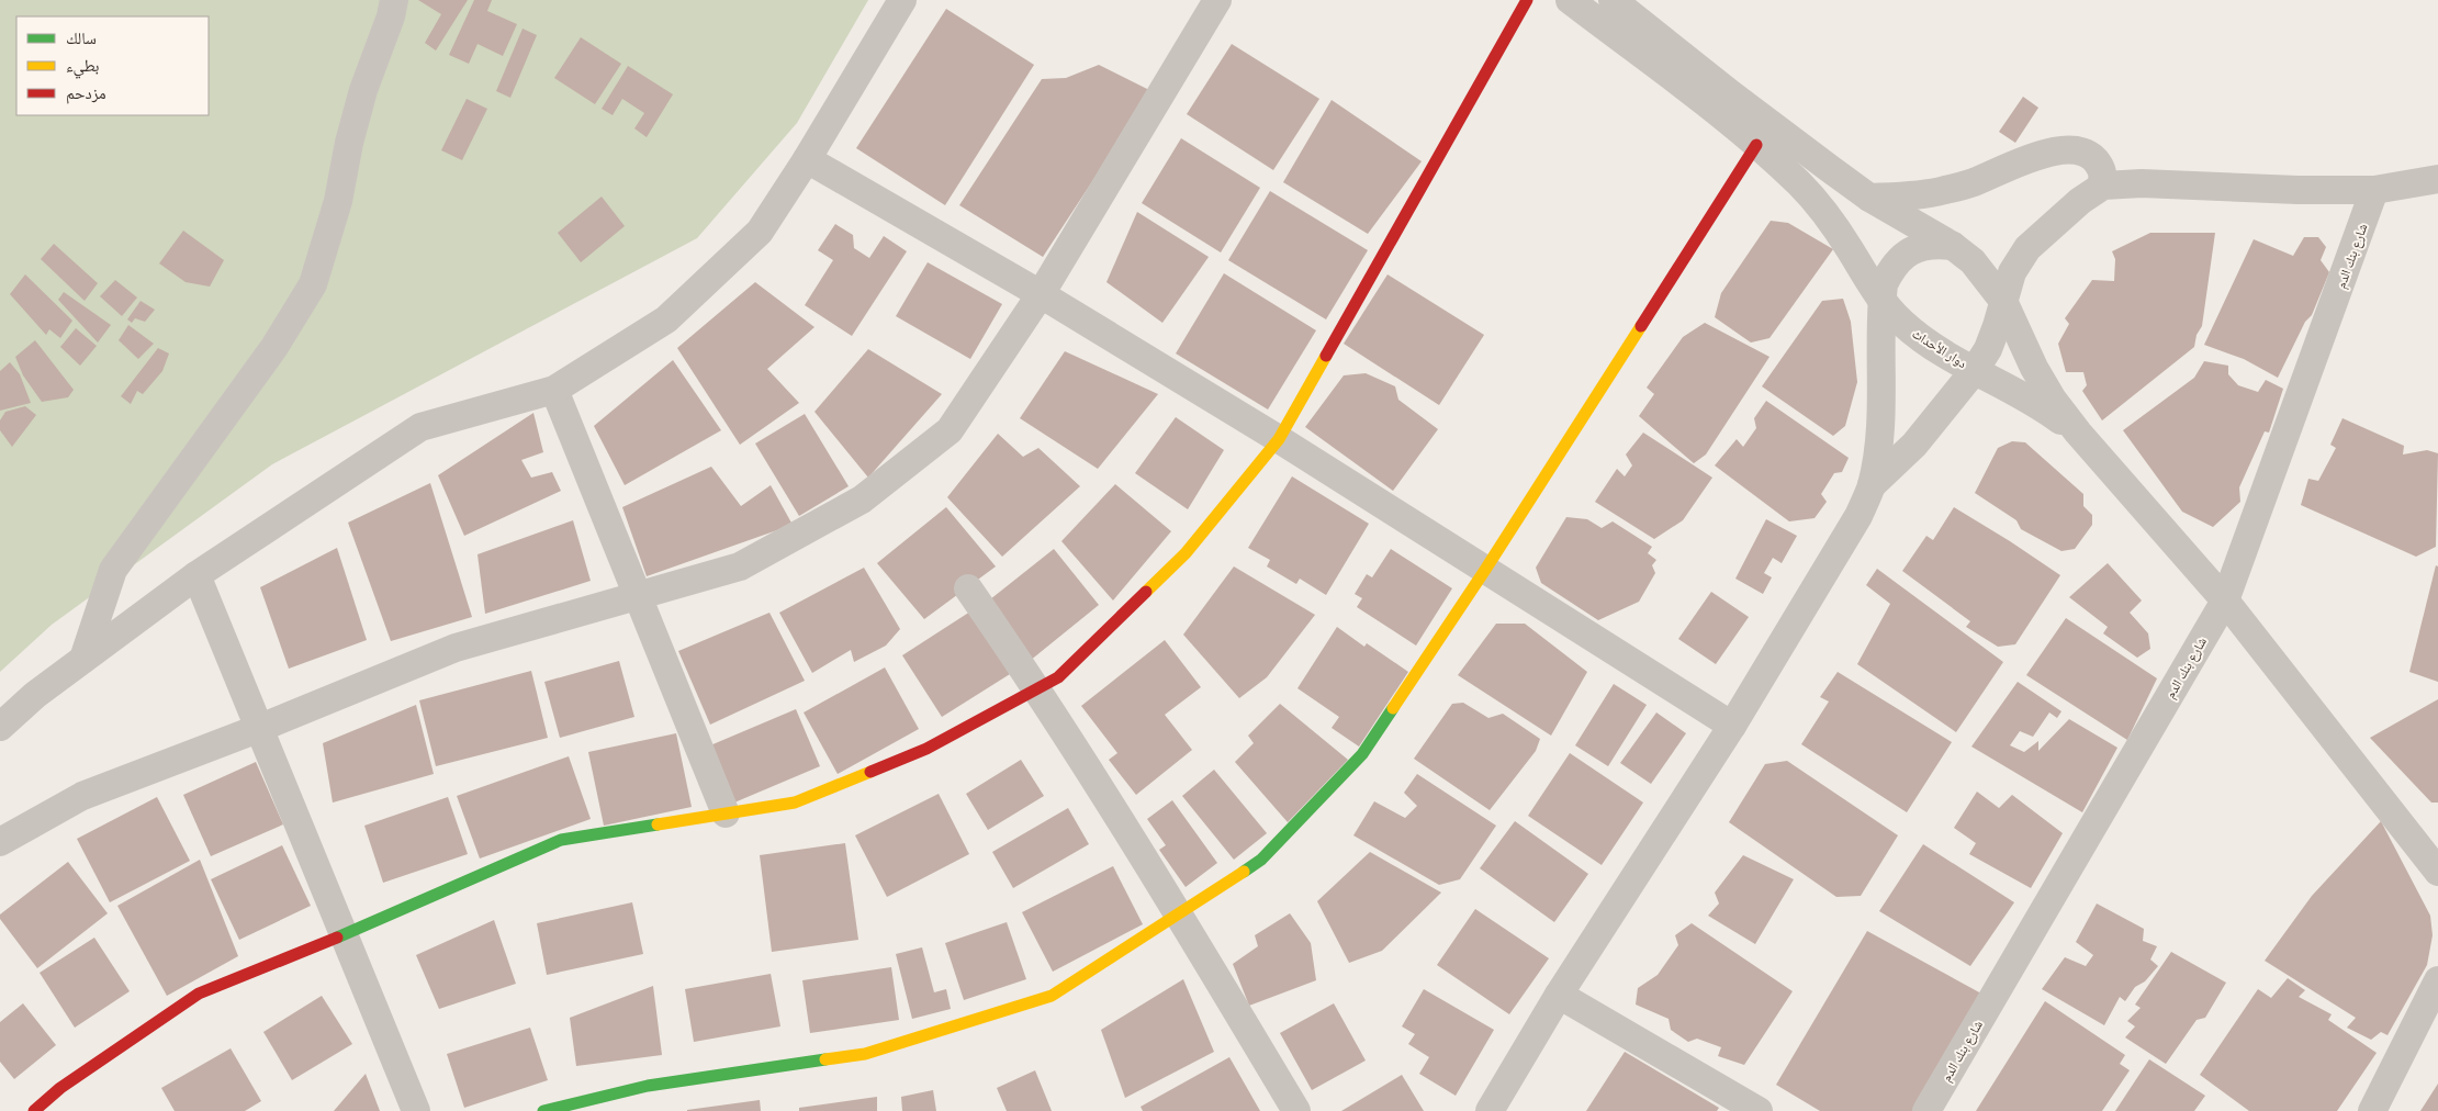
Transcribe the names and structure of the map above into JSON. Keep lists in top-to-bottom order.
{
  "streets": {
    "street": ["شارع بنك الدم", "دوار الأحداث"]
  },
  "legend": ["سالك", "بطيء", "مزدحم"]
}
